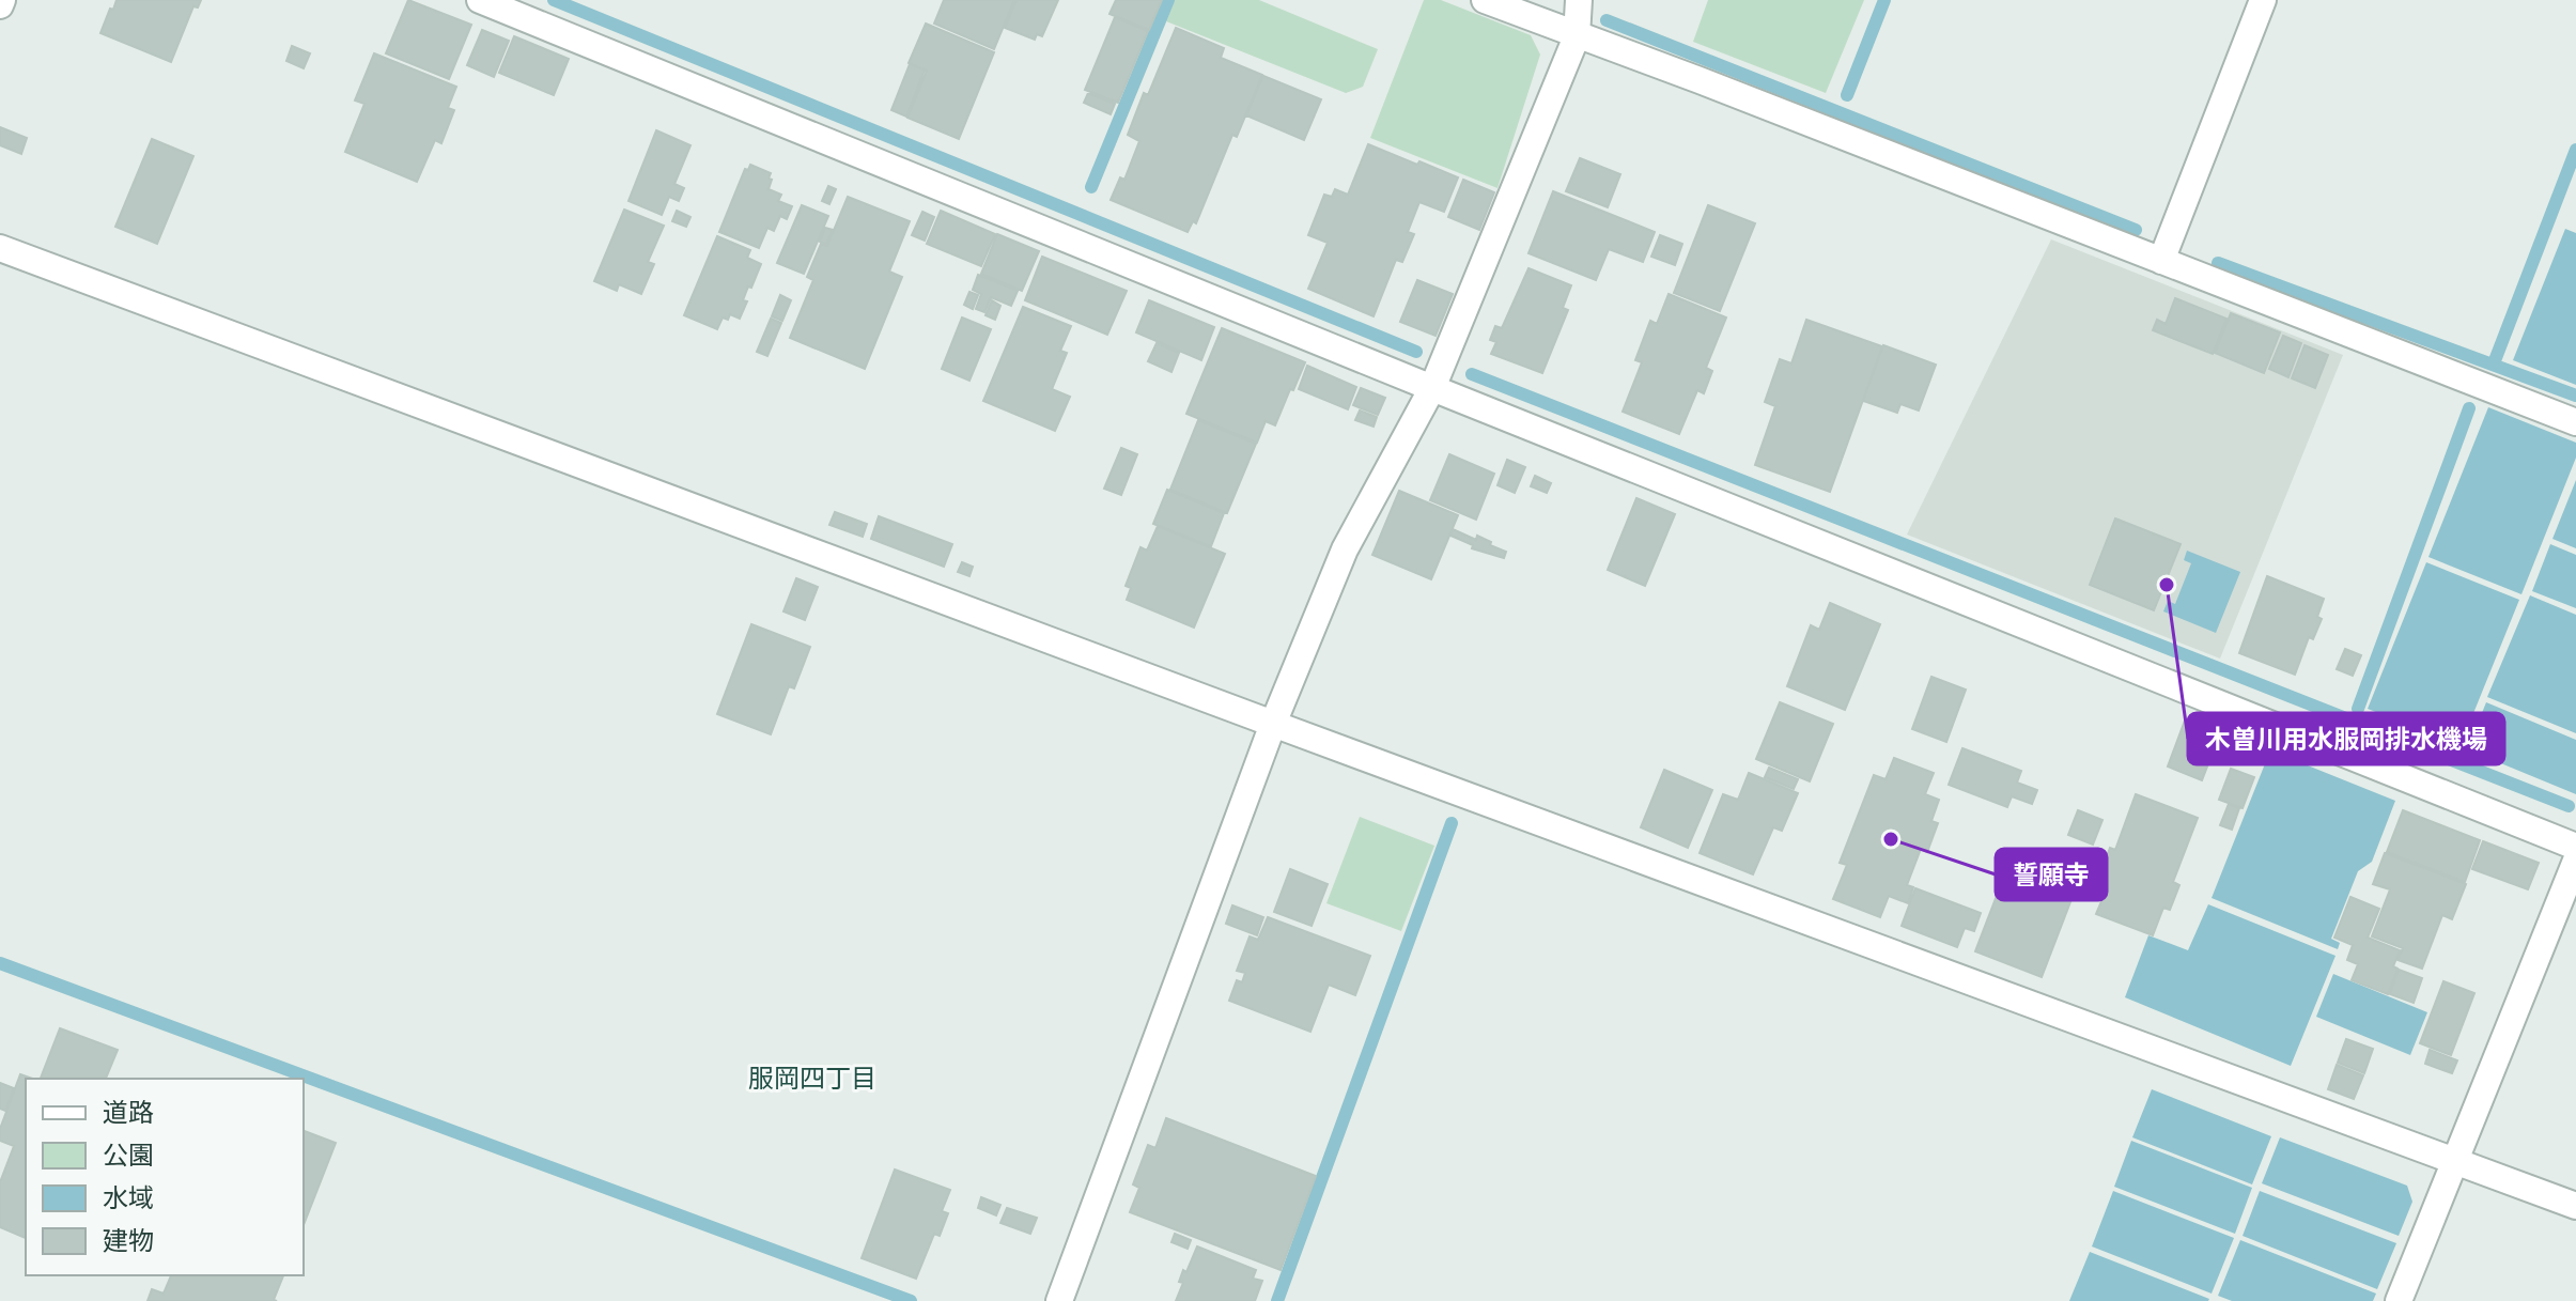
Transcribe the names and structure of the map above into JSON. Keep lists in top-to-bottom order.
{
  "districts": ["服岡四丁目"],
  "places": ["木曽川用水服岡排水機場", "誓願寺"],
  "legend": [
    "道路",
    "公園",
    "水域",
    "建物"
  ]
}
